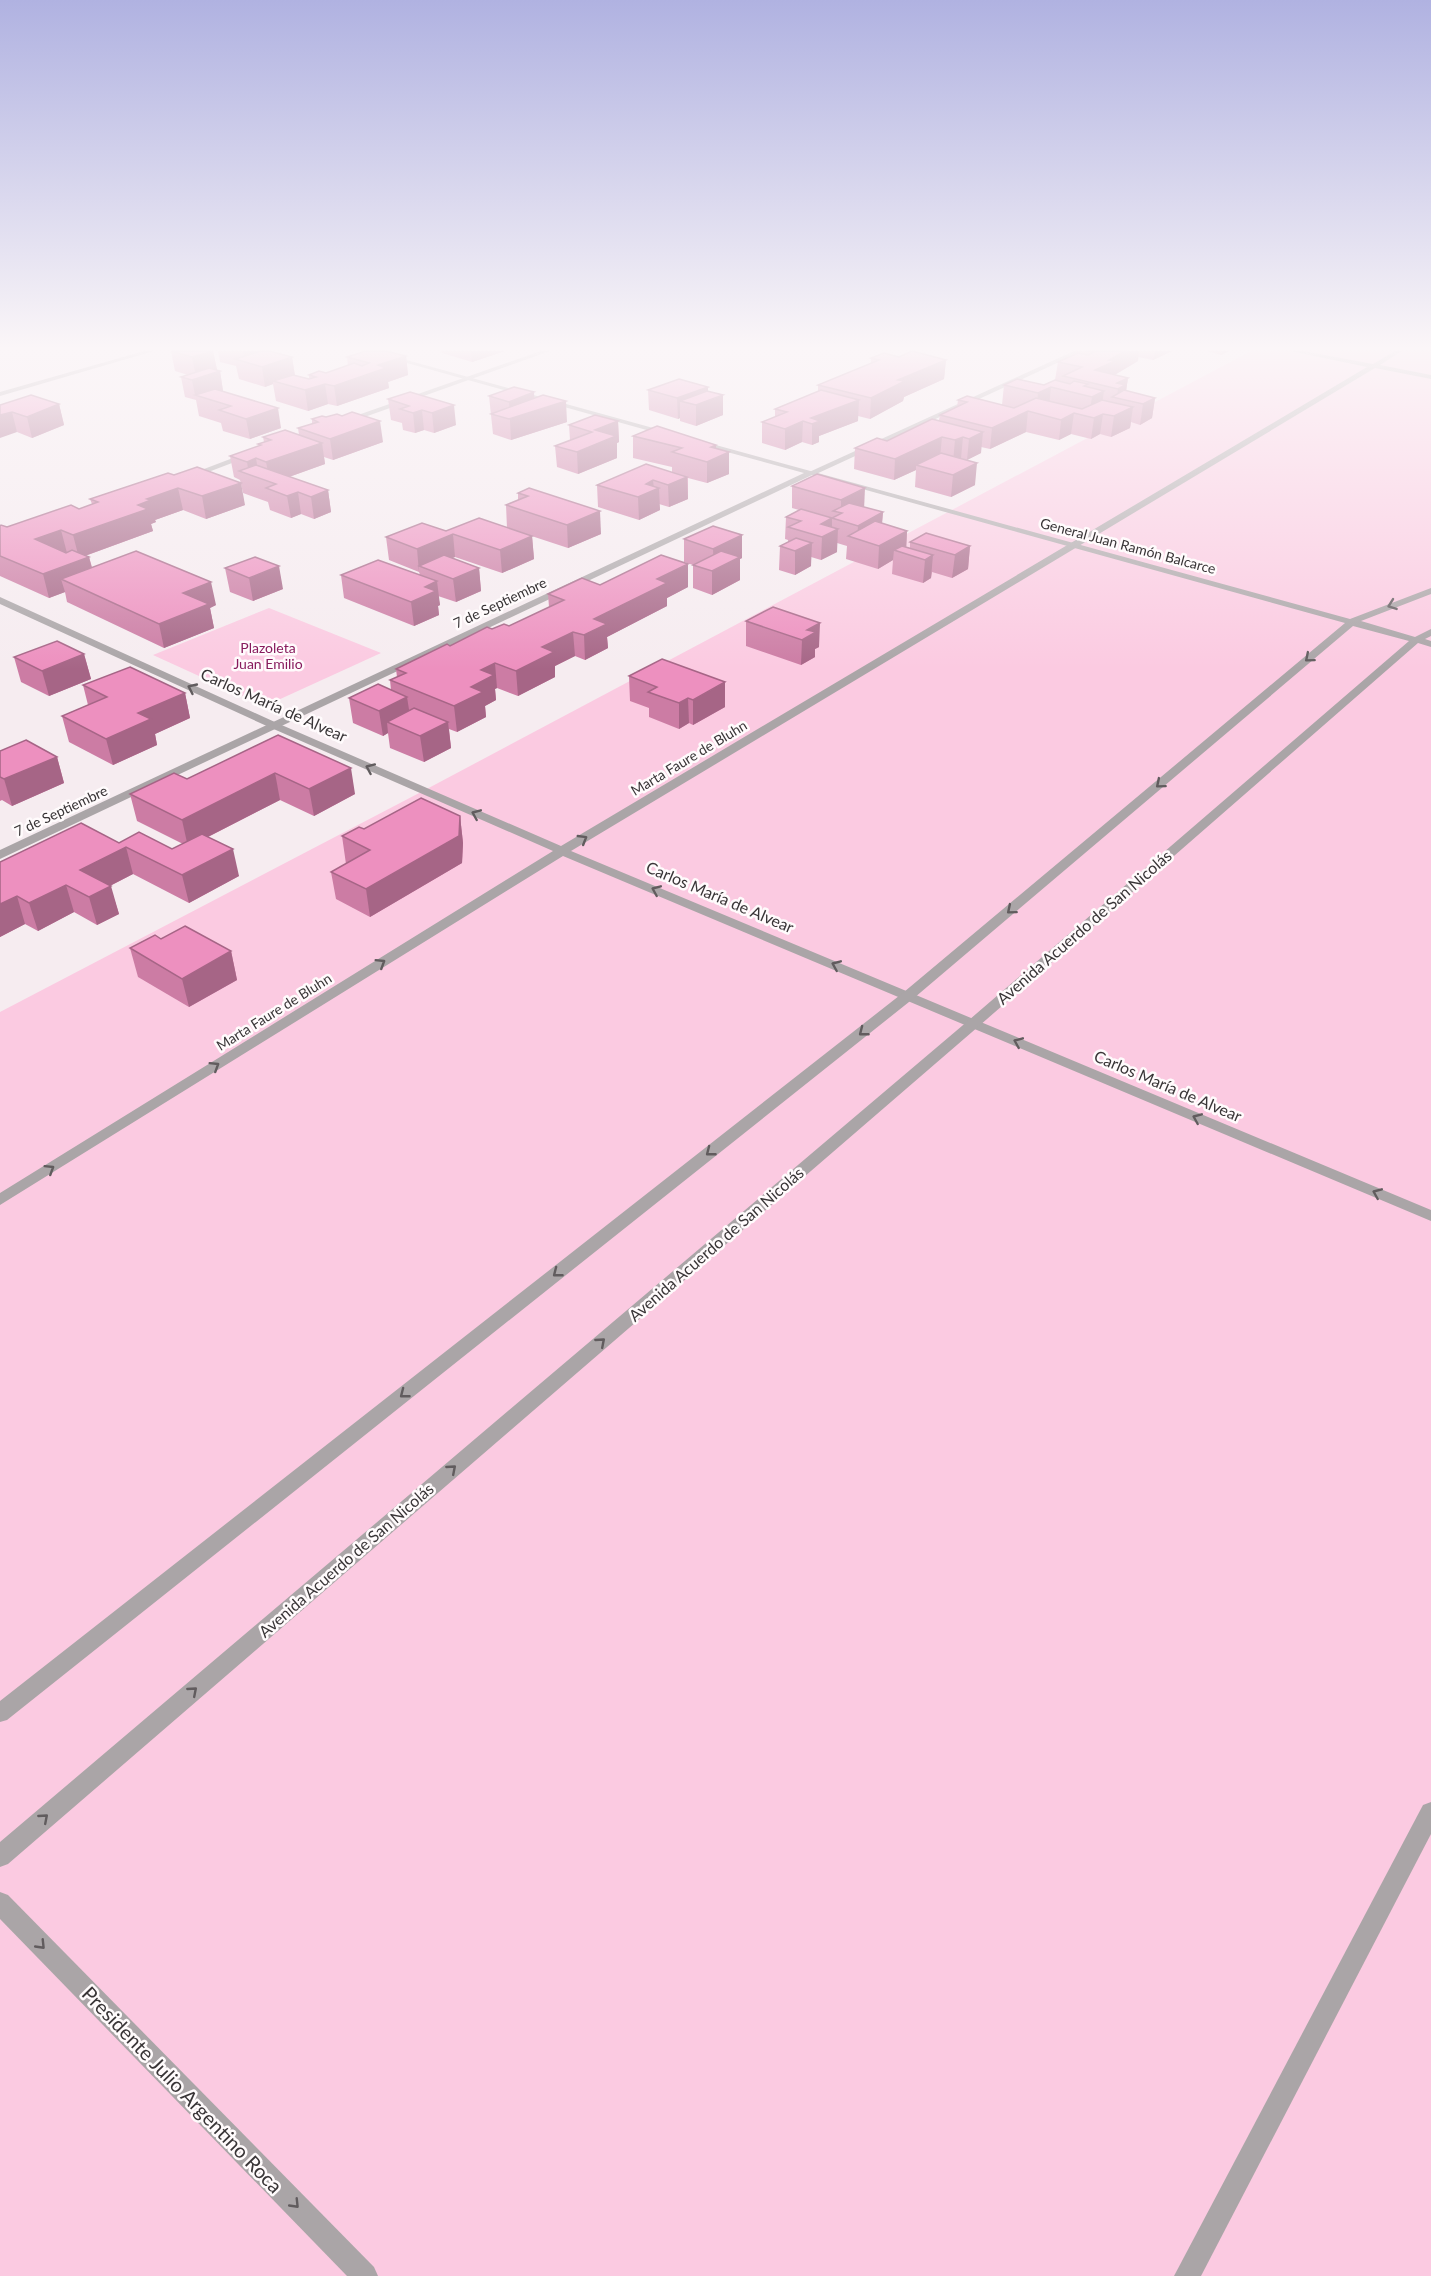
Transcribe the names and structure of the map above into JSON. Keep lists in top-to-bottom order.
{
  "streets": {
    "street": [
      "General Juan Ramón Balcarce",
      "7 de Septiembre",
      "Carlos María de Alvear",
      "Marta Faure de Bluhn",
      "Avenida Acuerdo de San Nicolás",
      "Presidente Julio Argentino Roca"
    ]
  },
  "crossings": [
    ["General Juan Ramón Balcarce", "7 de Septiembre"],
    ["General Juan Ramón Balcarce", "Marta Faure de Bluhn"],
    ["General Juan Ramón Balcarce", "Avenida Acuerdo de San Nicolás"],
    ["7 de Septiembre", "Carlos María de Alvear"],
    ["Carlos María de Alvear", "Marta Faure de Bluhn"],
    ["Carlos María de Alvear", "Avenida Acuerdo de San Nicolás"]
  ],
  "one_way": ["Carlos María de Alvear", "Marta Faure de Bluhn", "Presidente Julio Argentino Roca"],
  "parks": ["Plazoleta Juan Emilio"]
}
